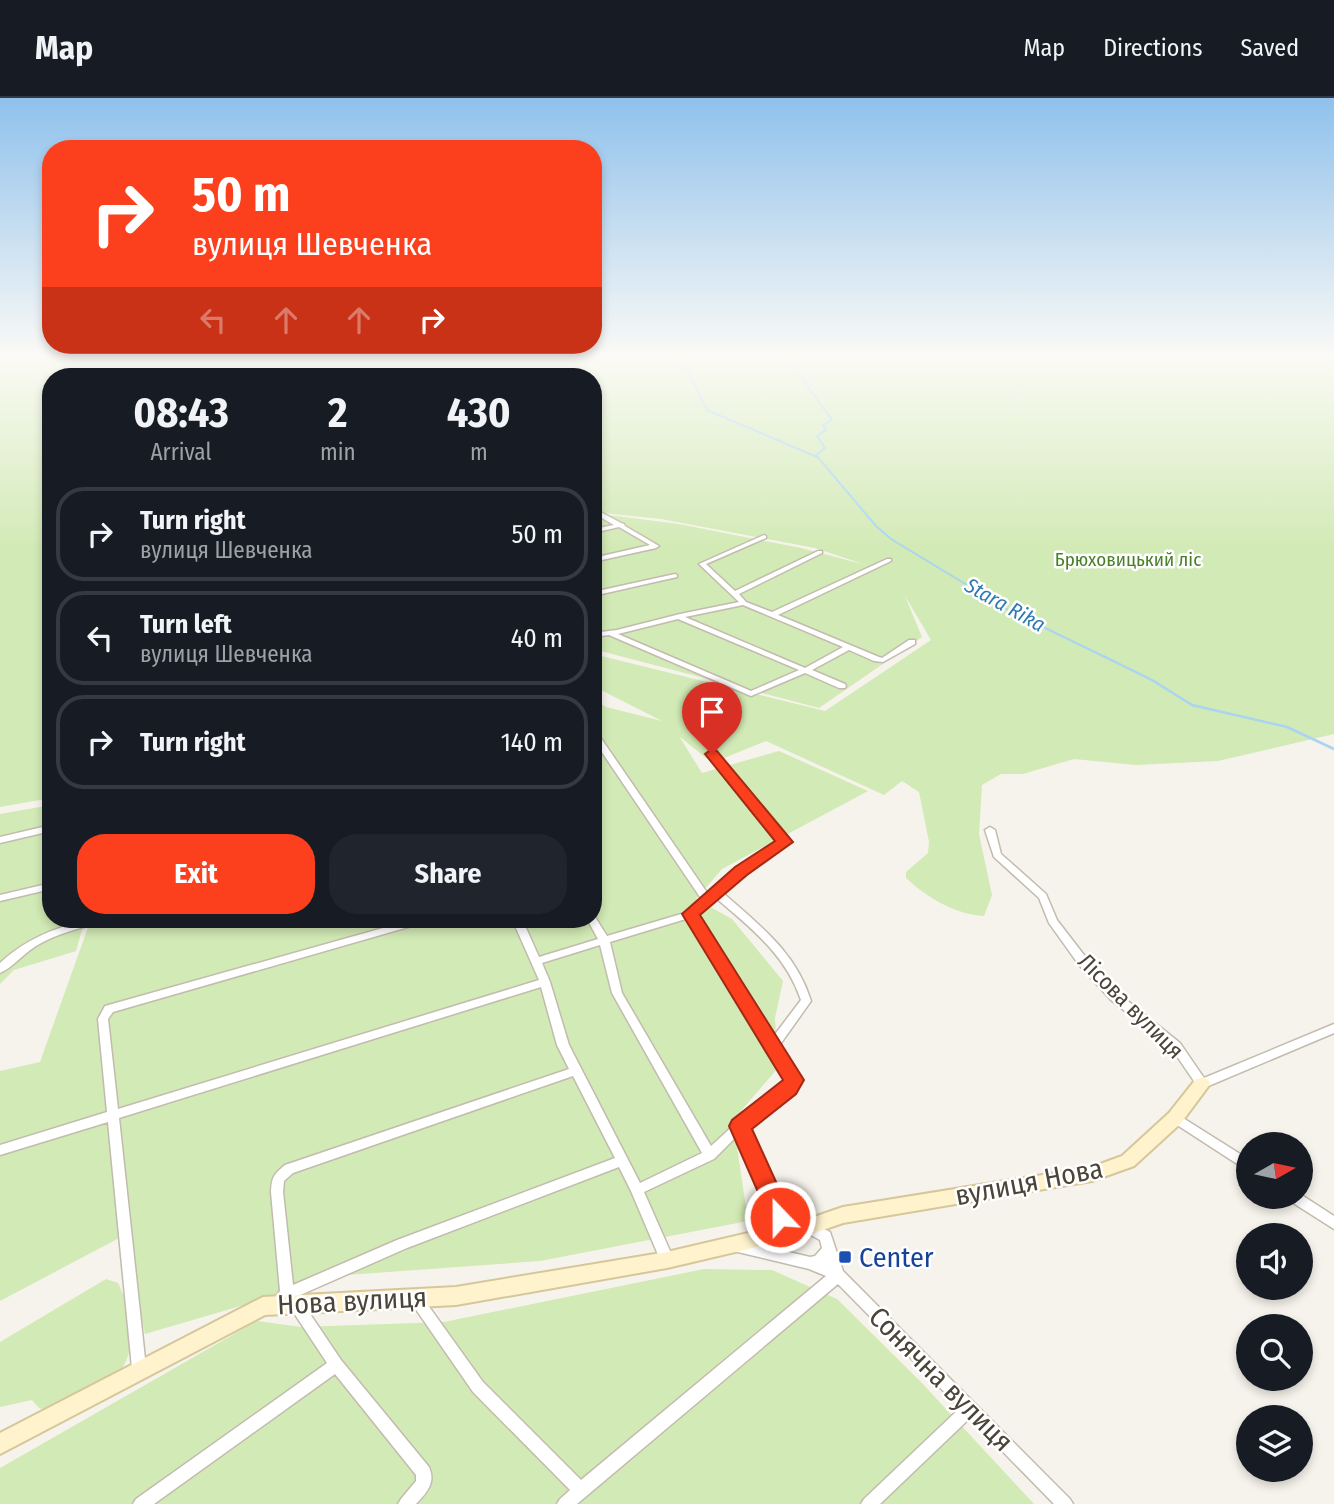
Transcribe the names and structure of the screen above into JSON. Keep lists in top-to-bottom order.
{
  "streets": {
    "street": [
      "Лісова вулиця",
      "вулиця Нова",
      "Нова вулиця",
      "Сонячна вулиця"
    ]
  },
  "crossings": [
    ["Лісова вулиця", "вулиця Нова"],
    ["вулиця Нова", "Нова вулиця"],
    ["вулиця Нова", "Сонячна вулиця"],
    ["Нова вулиця", "Сонячна вулиця"]
  ],
  "water": ["Stara Rika"],
  "parks": ["Брюховицький ліс"],
  "places": {
    "transit": ["Center"]
  },
  "north": "right",
  "page": {
    "header": "Map",
    "nav": ["Map", "Directions", "Saved"],
    "turn": ["50 m", "вулиця Шевченка"],
    "eta": [
      "08:43",
      "Arrival",
      "2",
      "min",
      "430",
      "m"
    ],
    "list": [
      {
        "name": "Turn right",
        "note": "вулиця Шевченка",
        "value": "50 m"
      },
      {
        "name": "Turn left",
        "note": "вулиця Шевченка",
        "value": "40 m"
      },
      {
        "name": "Turn right",
        "value": "140 m"
      }
    ],
    "buttons": ["Exit", "Share"]
  }
}
